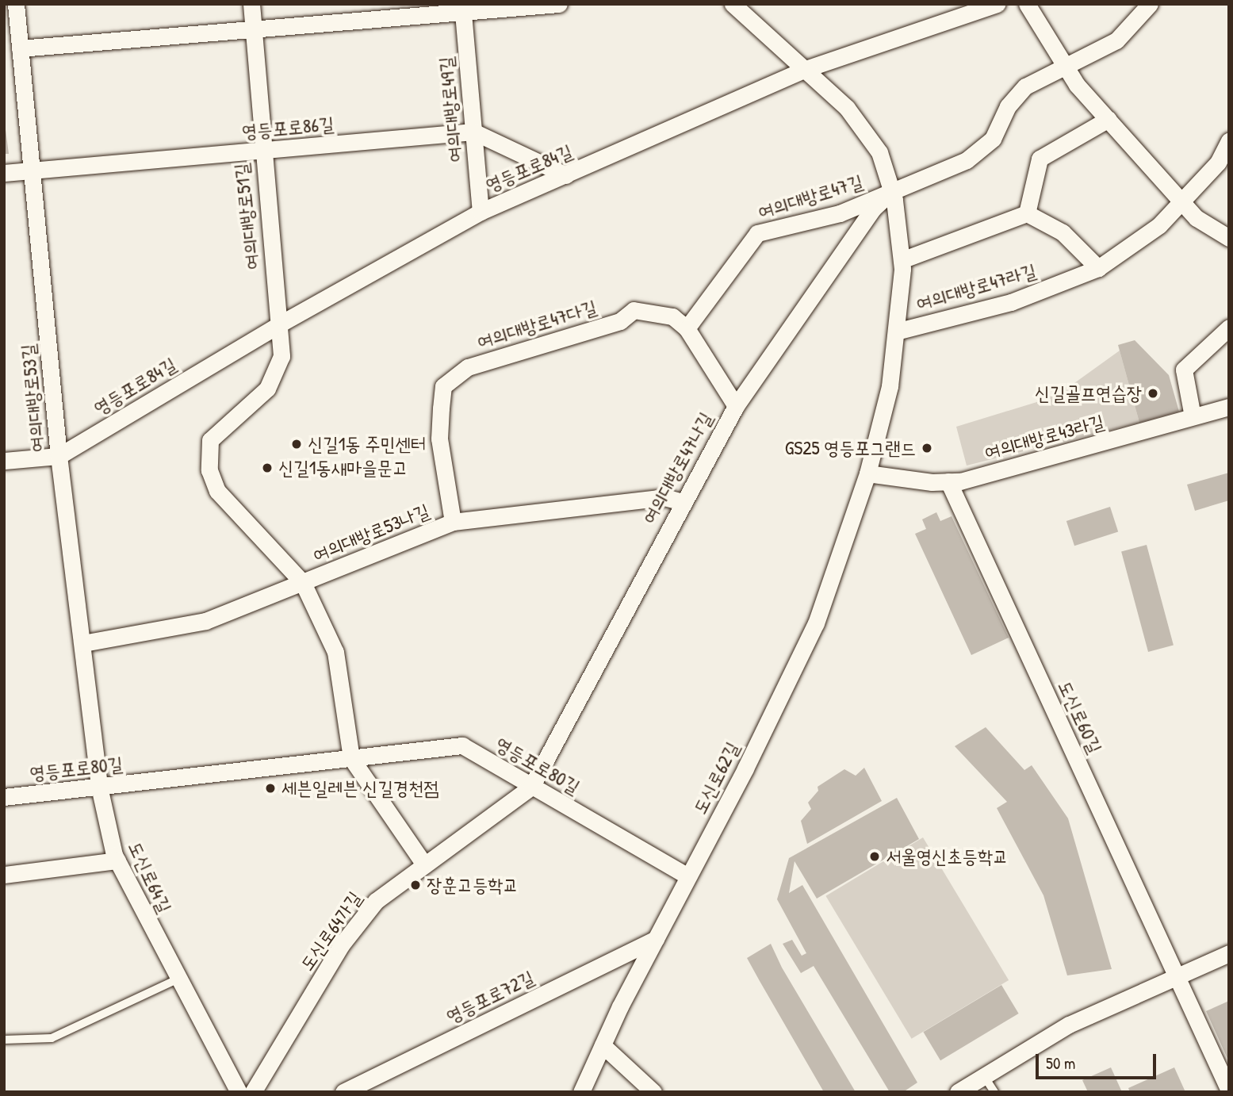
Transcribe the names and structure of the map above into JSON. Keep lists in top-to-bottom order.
{
  "streets": {
    "street": [
      "여의대방로49길",
      "영등포로86길",
      "영등포로84길",
      "여의대방로47길",
      "여의대방로51길",
      "여의대방로47라길",
      "여의대방로47다길",
      "여의대방로53길",
      "여의대방로43라길",
      "여의대방로47나길",
      "여의대방로53나길",
      "도신로60길",
      "영등포로80길",
      "도신로62길",
      "도신로64길",
      "도신로64가길",
      "영등포로72길"
    ]
  },
  "crossings": [
    ["여의대방로49길", "영등포로86길"],
    ["여의대방로49길", "영등포로84길"],
    ["영등포로86길", "여의대방로51길"],
    ["영등포로86길", "여의대방로53길"],
    ["영등포로84길", "여의대방로47길"],
    ["영등포로84길", "여의대방로51길"],
    ["영등포로84길", "여의대방로53길"],
    ["여의대방로47길", "여의대방로47라길"],
    ["여의대방로47길", "여의대방로47다길"],
    ["여의대방로47길", "여의대방로43라길"],
    ["여의대방로47길", "여의대방로47나길"],
    ["여의대방로47길", "도신로62길"],
    ["여의대방로47다길", "여의대방로47나길"],
    ["여의대방로47다길", "여의대방로53나길"],
    ["여의대방로53길", "여의대방로53나길"],
    ["여의대방로53길", "영등포로80길"],
    ["여의대방로53길", "도신로64길"],
    ["여의대방로43라길", "도신로60길"],
    ["여의대방로43라길", "도신로62길"],
    ["여의대방로47나길", "여의대방로53나길"],
    ["여의대방로47나길", "영등포로80길"],
    ["여의대방로47나길", "도신로64가길"],
    ["영등포로80길", "도신로62길"],
    ["영등포로80길", "도신로64길"],
    ["영등포로80길", "도신로64가길"],
    ["도신로62길", "영등포로72길"]
  ],
  "places": [
    "신길골프연습장",
    "신길1동 주민센터",
    "GS25 영등포그랜드",
    "신길1동새마을문고",
    "세븐일레븐 신길경천점",
    "서울영신초등학교",
    "장훈고등학교"
  ],
  "scale_bar": "50 m"
}
